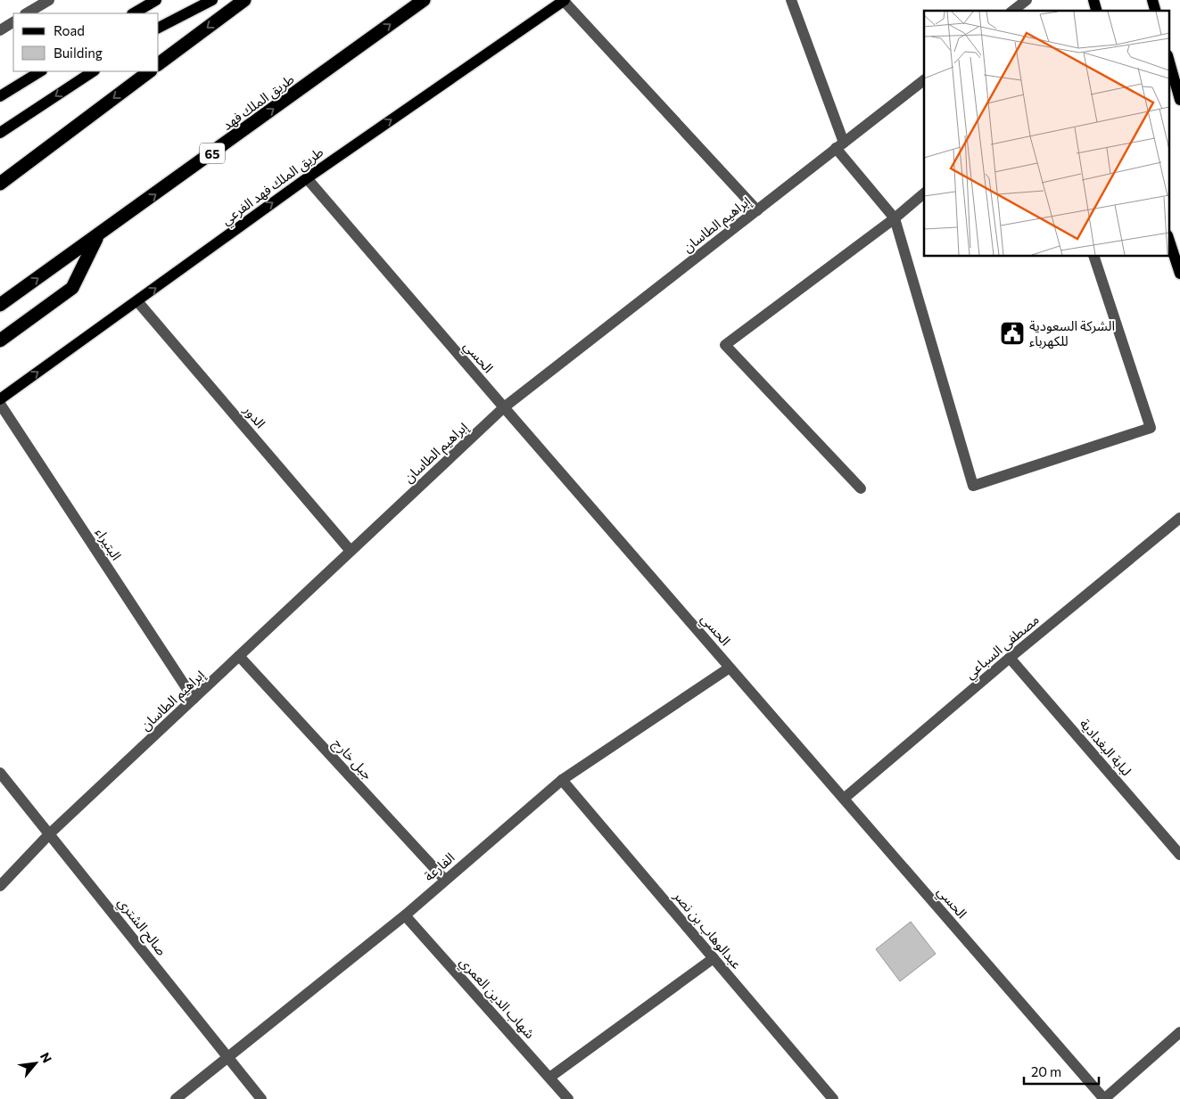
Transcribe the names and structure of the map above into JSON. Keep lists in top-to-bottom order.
{
  "streets": {
    "highway": ["طريق الملك فهد", "65"],
    "main road": ["طريق الملك فهد الفرعي"],
    "street": [
      "إبراهيم الطاسان",
      "الحسي",
      "الدور",
      "البتيراء",
      "مصطفى السباعي",
      "لبابة البغدادية",
      "جبل خارج",
      "الفارعة",
      "صالح الشتري",
      "عبدالوهاب بن نصر",
      "شهاب الدين العمري"
    ]
  },
  "crossings": [
    ["طريق الملك فهد الفرعي", "الحسي"],
    ["طريق الملك فهد الفرعي", "الدور"],
    ["إبراهيم الطاسان", "الحسي"],
    ["إبراهيم الطاسان", "الدور"],
    ["إبراهيم الطاسان", "البتيراء"],
    ["إبراهيم الطاسان", "جبل خارج"],
    ["إبراهيم الطاسان", "صالح الشتري"],
    ["الحسي", "مصطفى السباعي"],
    ["الحسي", "الفارعة"],
    ["مصطفى السباعي", "لبابة البغدادية"],
    ["جبل خارج", "الفارعة"],
    ["الفارعة", "صالح الشتري"],
    ["الفارعة", "عبدالوهاب بن نصر"],
    ["الفارعة", "شهاب الدين العمري"]
  ],
  "one_way": ["طريق الملك فهد الفرعي"],
  "places": {
    "public building": ["الشركة السعودية للكهرباء"]
  },
  "legend": ["Road", "Building"],
  "scale_bar": "20 m",
  "north": "top right"
}
